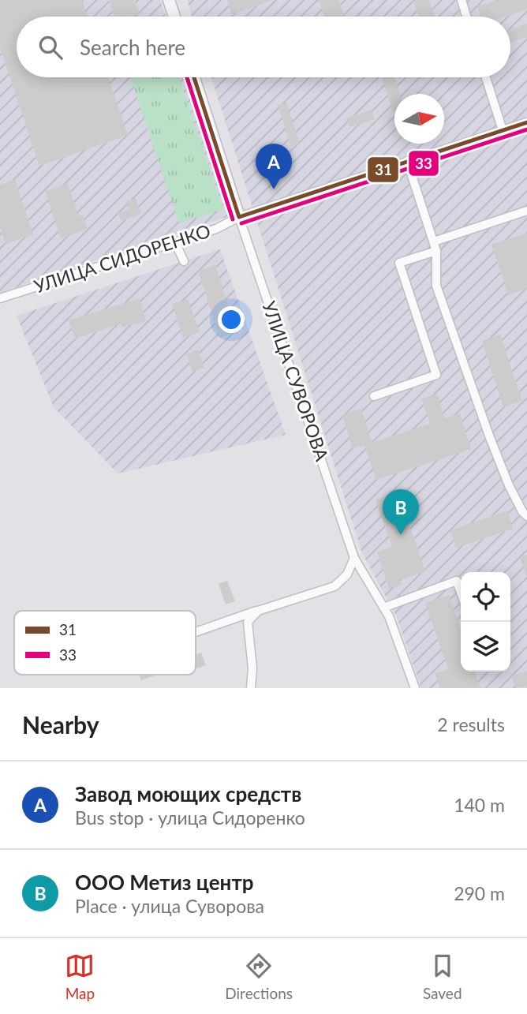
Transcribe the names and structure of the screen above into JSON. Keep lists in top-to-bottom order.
{
  "streets": {
    "main road": ["УЛИЦА СУВОРОВА"],
    "street": ["УЛИЦА СИДОРЕНКО"]
  },
  "crossings": [
    ["УЛИЦА СИДОРЕНКО", "УЛИЦА СУВОРОВА"]
  ],
  "lines": ["transit line 31", "transit line 33"],
  "legend": ["31", "33"],
  "north": "right",
  "page": {
    "search": "Search here",
    "pins": ["A", "B"],
    "heading": ["Nearby", "2 results"],
    "list": [
      {
        "mark": "A",
        "name": "Завод моющих средств",
        "note": "Bus stop · улица Сидоренко",
        "value": "140 m"
      },
      {
        "mark": "B",
        "name": "ООО Метиз центр",
        "note": "Place · улица Суворова",
        "value": "290 m"
      }
    ],
    "nav": ["Map", "Directions", "Saved"]
  }
}
